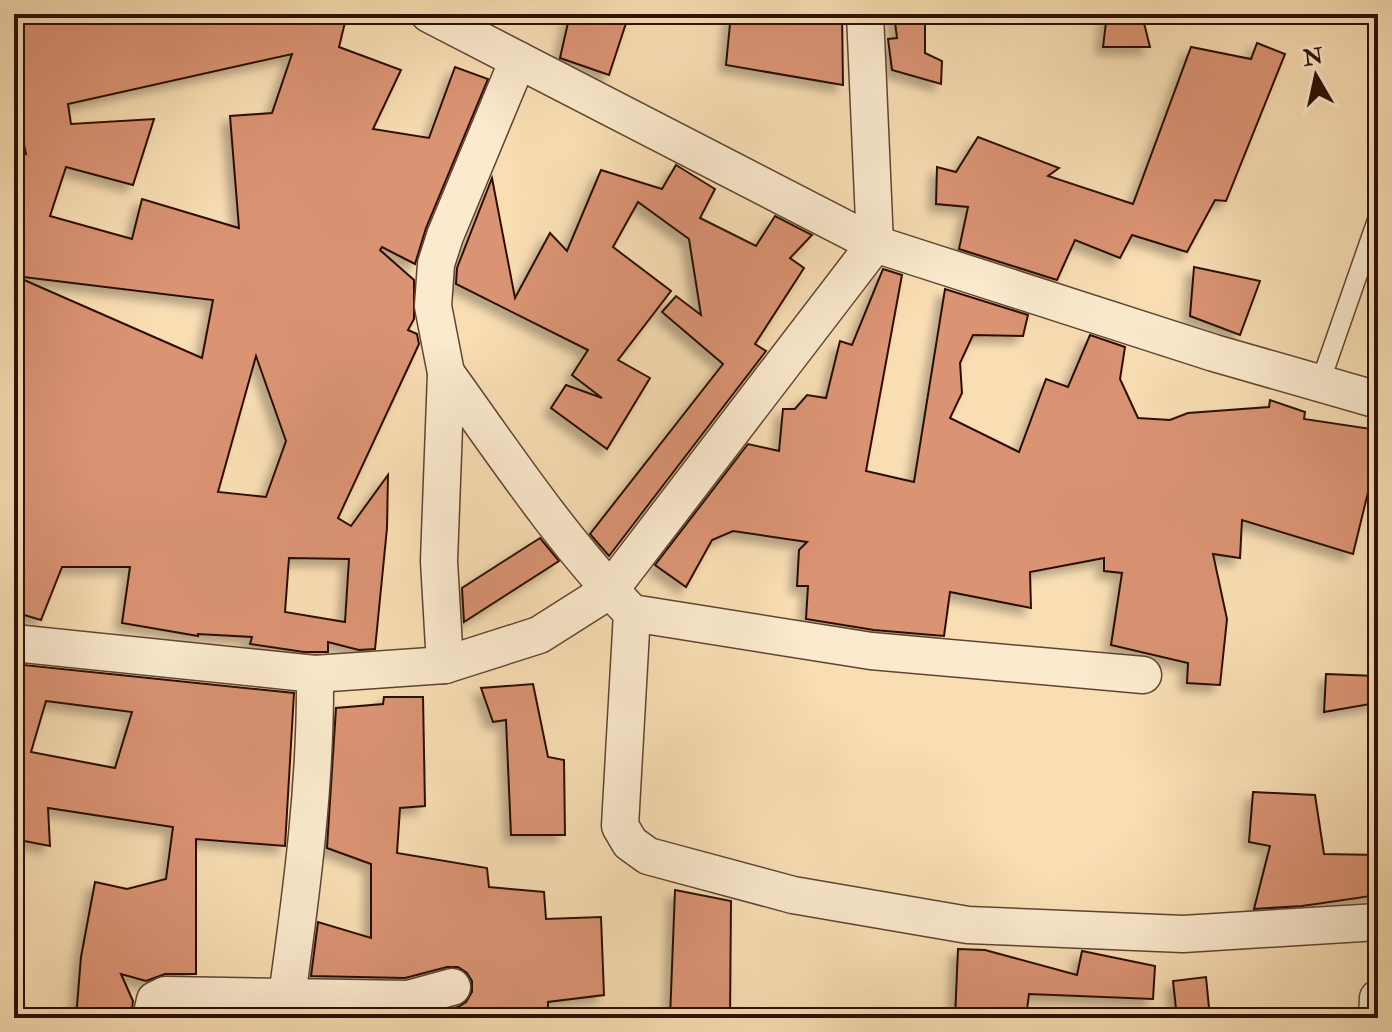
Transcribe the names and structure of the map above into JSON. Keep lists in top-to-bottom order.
{
  "north": "top"
}
